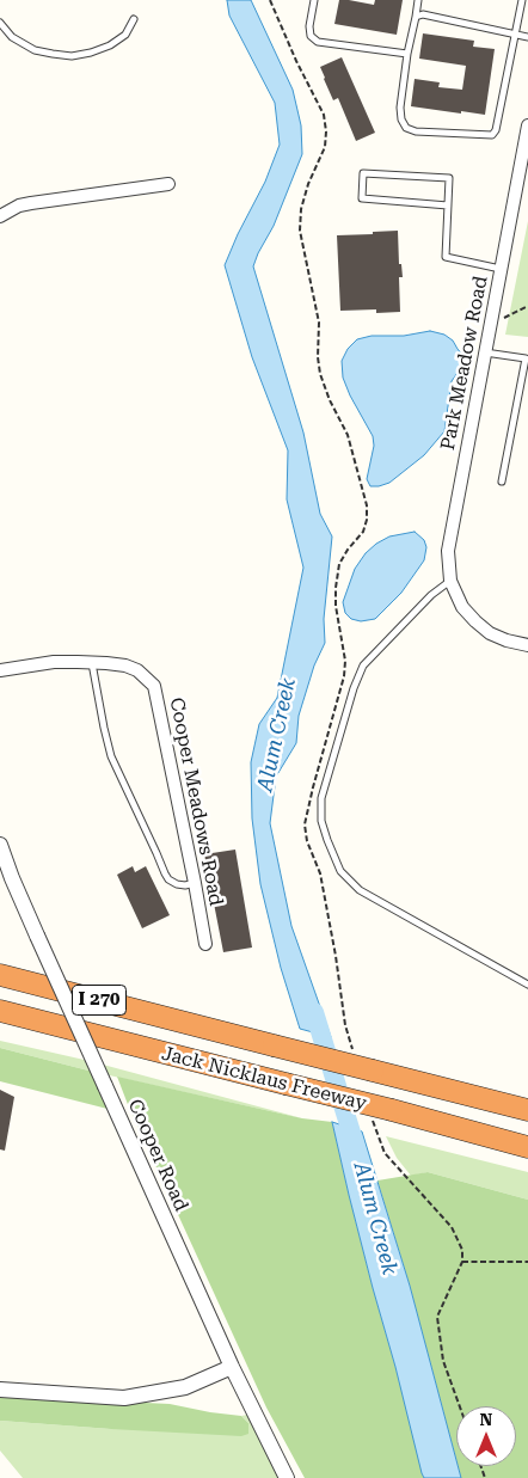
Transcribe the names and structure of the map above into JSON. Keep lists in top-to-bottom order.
{
  "streets": {
    "highway": ["I 270", "Jack Nicklaus Freeway"],
    "street": ["Park Meadow Road", "Cooper Meadows Road", "Cooper Road"]
  },
  "water": ["Alum Creek"],
  "north": "top"
}
